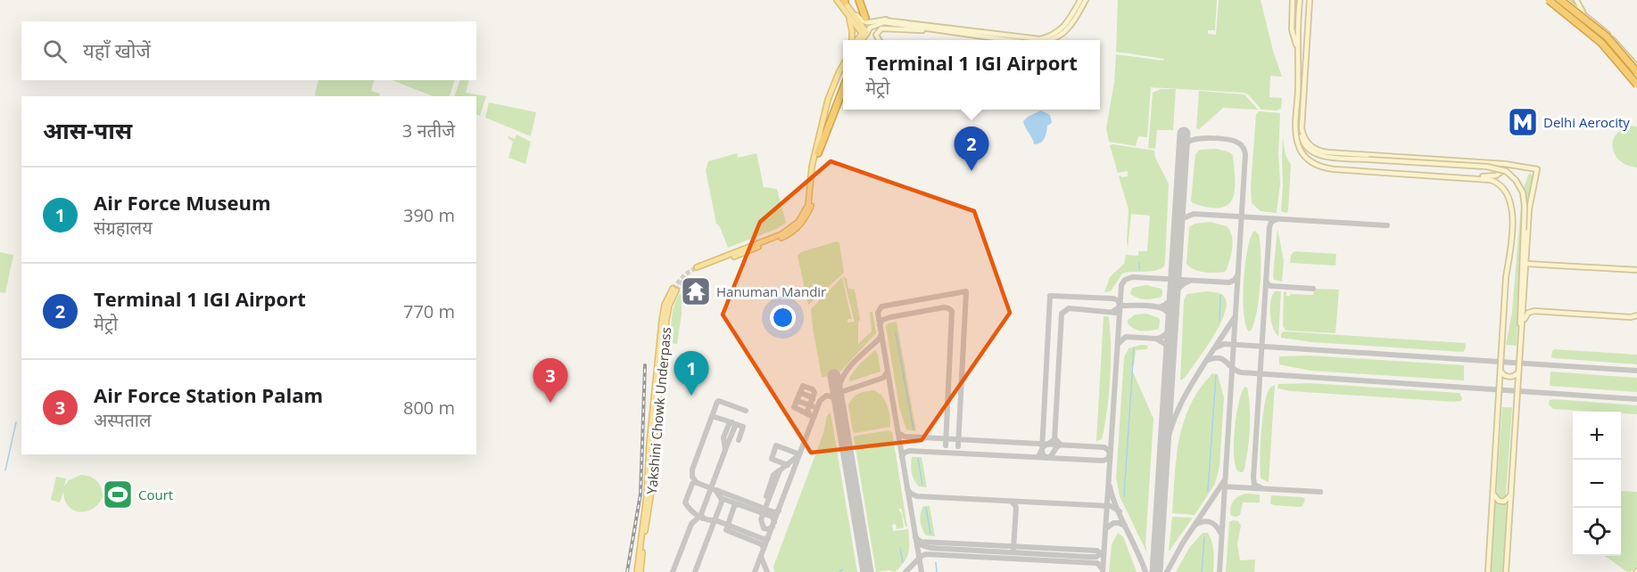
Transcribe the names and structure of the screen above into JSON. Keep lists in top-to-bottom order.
{
  "streets": {
    "main road": ["Yakshini Chowk Underpass"]
  },
  "places": {
    "metro station": ["Delhi Aerocity"],
    "temple": ["Hanuman Mandir"],
    "sports": ["Court"]
  },
  "page": {
    "search": "यहाँ खोजें",
    "popup": ["Terminal 1 IGI Airport", "मेट्रो"],
    "heading": ["आस-पास", "3 नतीजे"],
    "pins": ["2", "1", "3"],
    "list": [
      {
        "mark": "1",
        "name": "Air Force Museum",
        "note": "संग्रहालय",
        "value": "390 m"
      },
      {
        "mark": "2",
        "name": "Terminal 1 IGI Airport",
        "note": "मेट्रो",
        "value": "770 m"
      },
      {
        "mark": "3",
        "name": "Air Force Station Palam",
        "note": "अस्पताल",
        "value": "800 m"
      }
    ],
    "map_buttons": ["+", "−"]
  }
}
